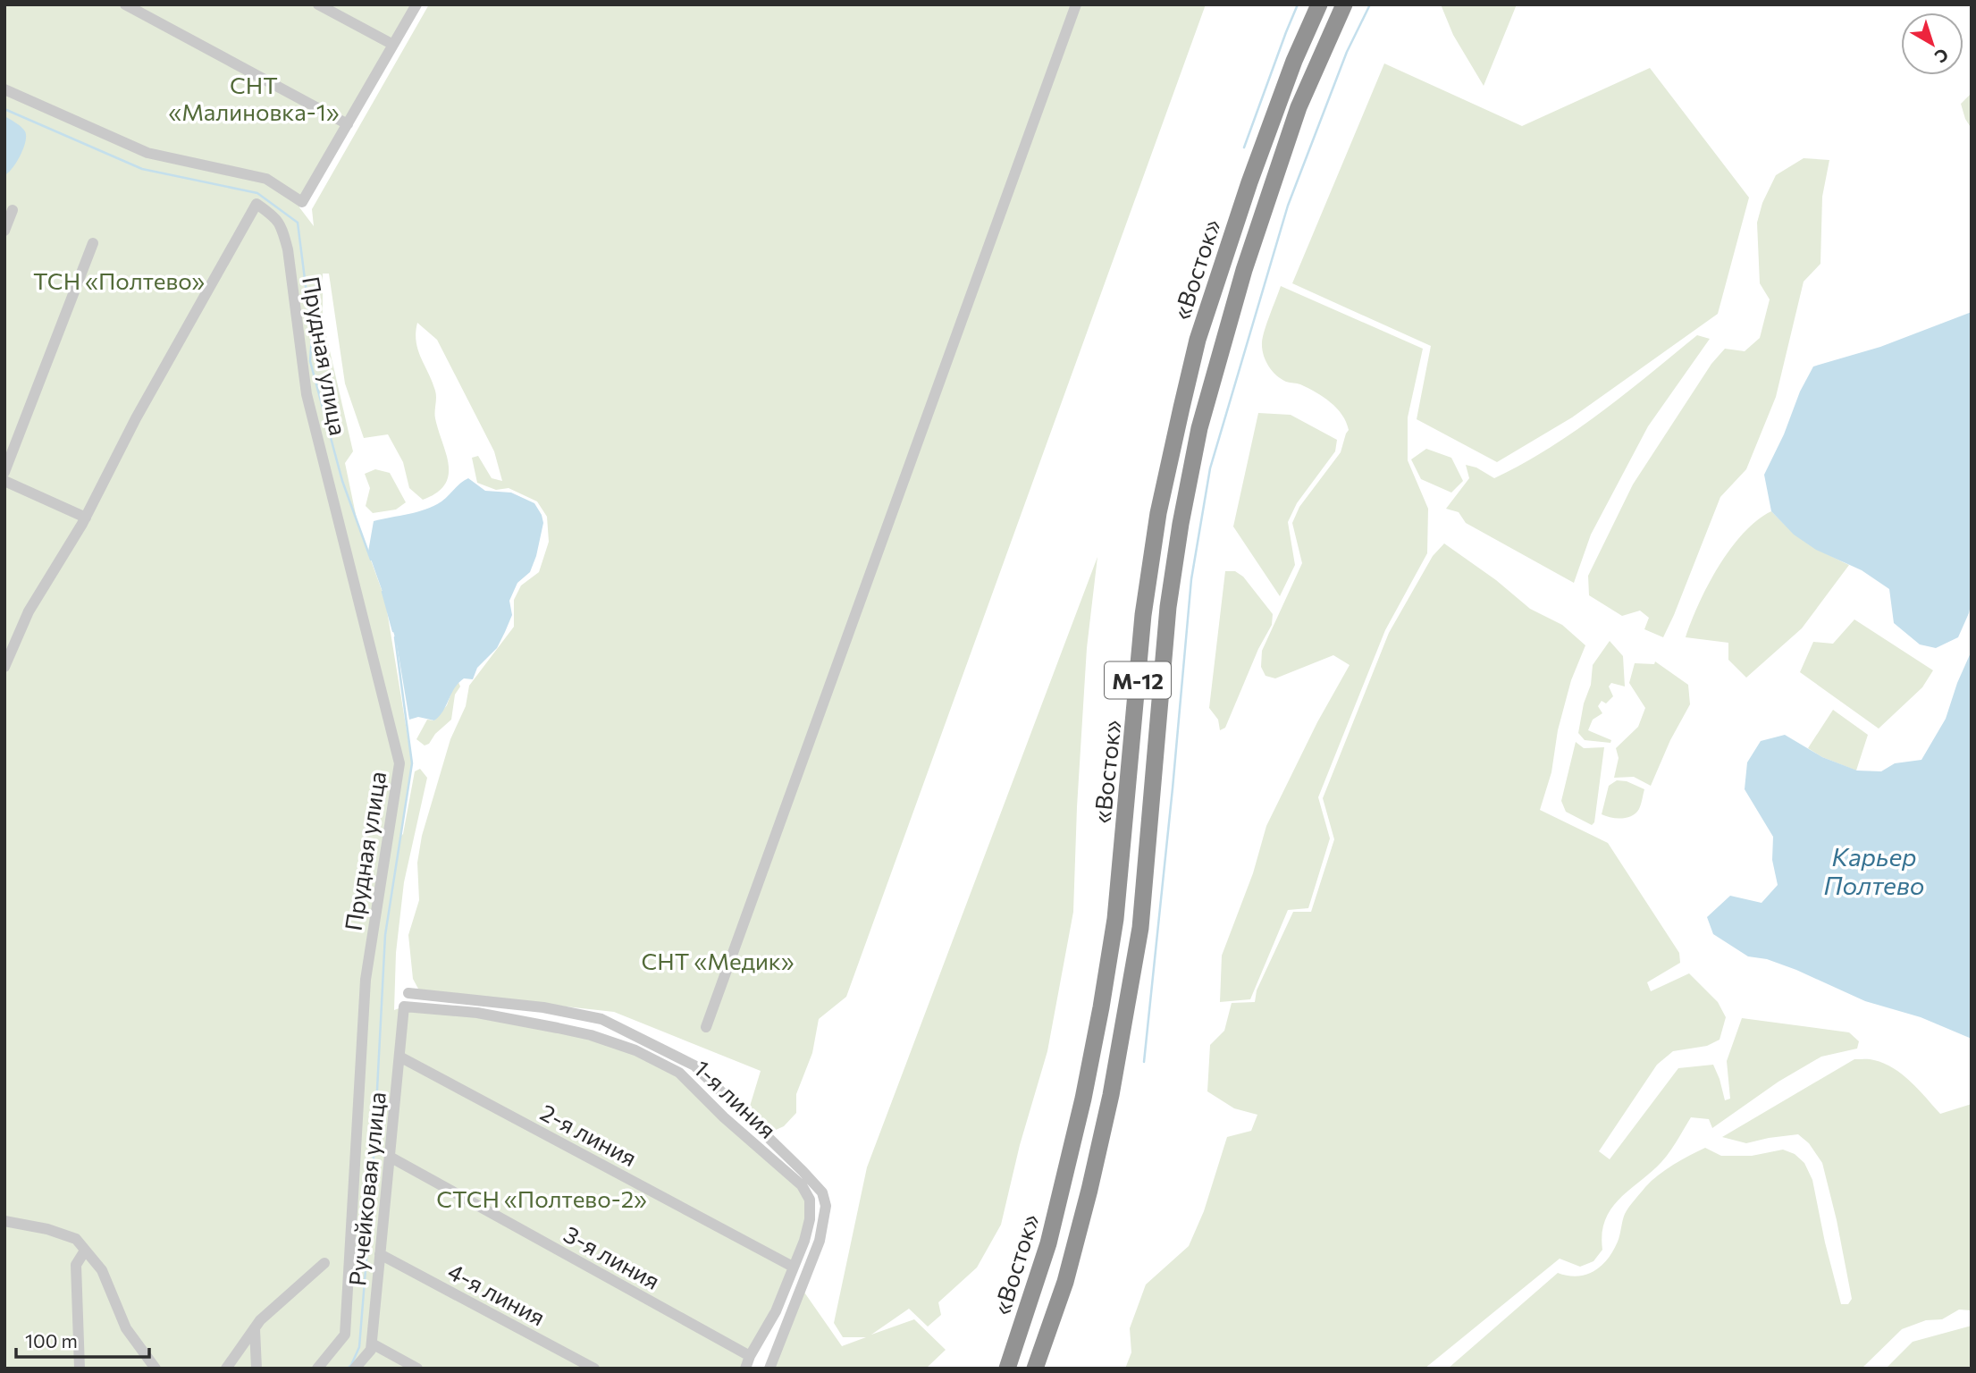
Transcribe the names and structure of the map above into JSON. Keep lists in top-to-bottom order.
{
  "streets": {
    "highway": ["«Восток»", "М-12"],
    "street": [
      "Прудная улица",
      "1-я линия",
      "2-я линия",
      "Ручейковая улица",
      "3-я линия",
      "4-я линия"
    ]
  },
  "crossings": [
    ["1-я линия", "2-я линия"],
    ["1-я линия", "Ручейковая улица"],
    ["1-я линия", "3-я линия"],
    ["2-я линия", "Ручейковая улица"],
    ["Ручейковая улица", "3-я линия"],
    ["Ручейковая улица", "4-я линия"]
  ],
  "water": ["Карьер Полтево"],
  "parks": [
    "СНТ «Малиновка-1»",
    "ТСН «Полтево»",
    "СНТ «Медик»",
    "СТСН «Полтево-2»"
  ],
  "scale_bar": "100 m",
  "north": "bottom right"
}
